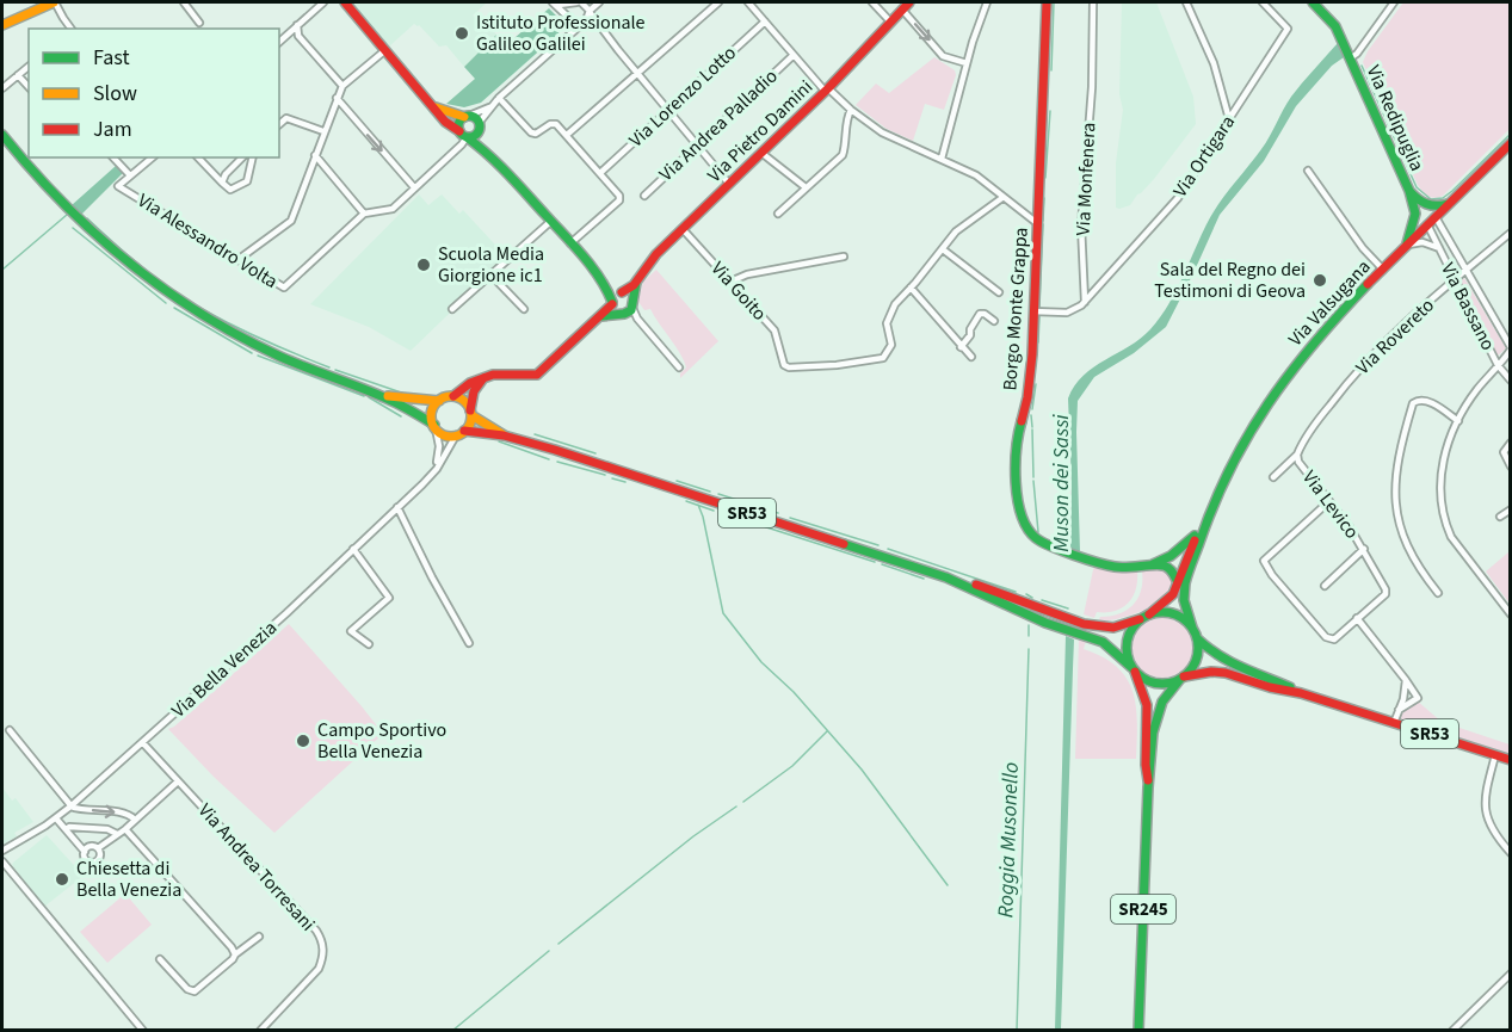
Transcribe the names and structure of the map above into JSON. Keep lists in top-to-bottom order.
{
  "streets": {
    "main road": [
      "Via Redipuglia",
      "Via Pietro Damini",
      "Via Valsugana",
      "Borgo Monte Grappa",
      "SR53",
      "SR245"
    ],
    "street": [
      "Via Lorenzo Lotto",
      "Via Andrea Palladio",
      "Via Ortigara",
      "Via Monfenera",
      "Via Alessandro Volta",
      "Via Goito",
      "Via Bassano",
      "Via Rovereto",
      "Via Levico",
      "Via Bella Venezia",
      "Via Andrea Torresani"
    ]
  },
  "crossings": [
    ["Via Redipuglia", "Via Valsugana"],
    ["Via Redipuglia", "Via Bassano"],
    ["Via Pietro Damini", "Via Goito"],
    ["Via Ortigara", "Via Monfenera"],
    ["Via Valsugana", "Via Bassano"],
    ["Via Valsugana", "SR53"],
    ["Via Valsugana", "SR245"],
    ["Via Bassano", "Via Rovereto"],
    ["Via Rovereto", "Via Levico"],
    ["SR53", "Via Bella Venezia"],
    ["SR53", "SR245"],
    ["Via Bella Venezia", "Via Andrea Torresani"]
  ],
  "water": ["Muson dei Sassi", "Roggia Musonello"],
  "places": [
    "Istituto Professionale Galileo Galilei",
    "Scuola Media Giorgione ic1",
    "Sala del Regno dei Testimoni di Geova",
    "Campo Sportivo Bella Venezia",
    "Chiesetta di Bella Venezia"
  ],
  "legend": ["Fast", "Slow", "Jam"]
}
